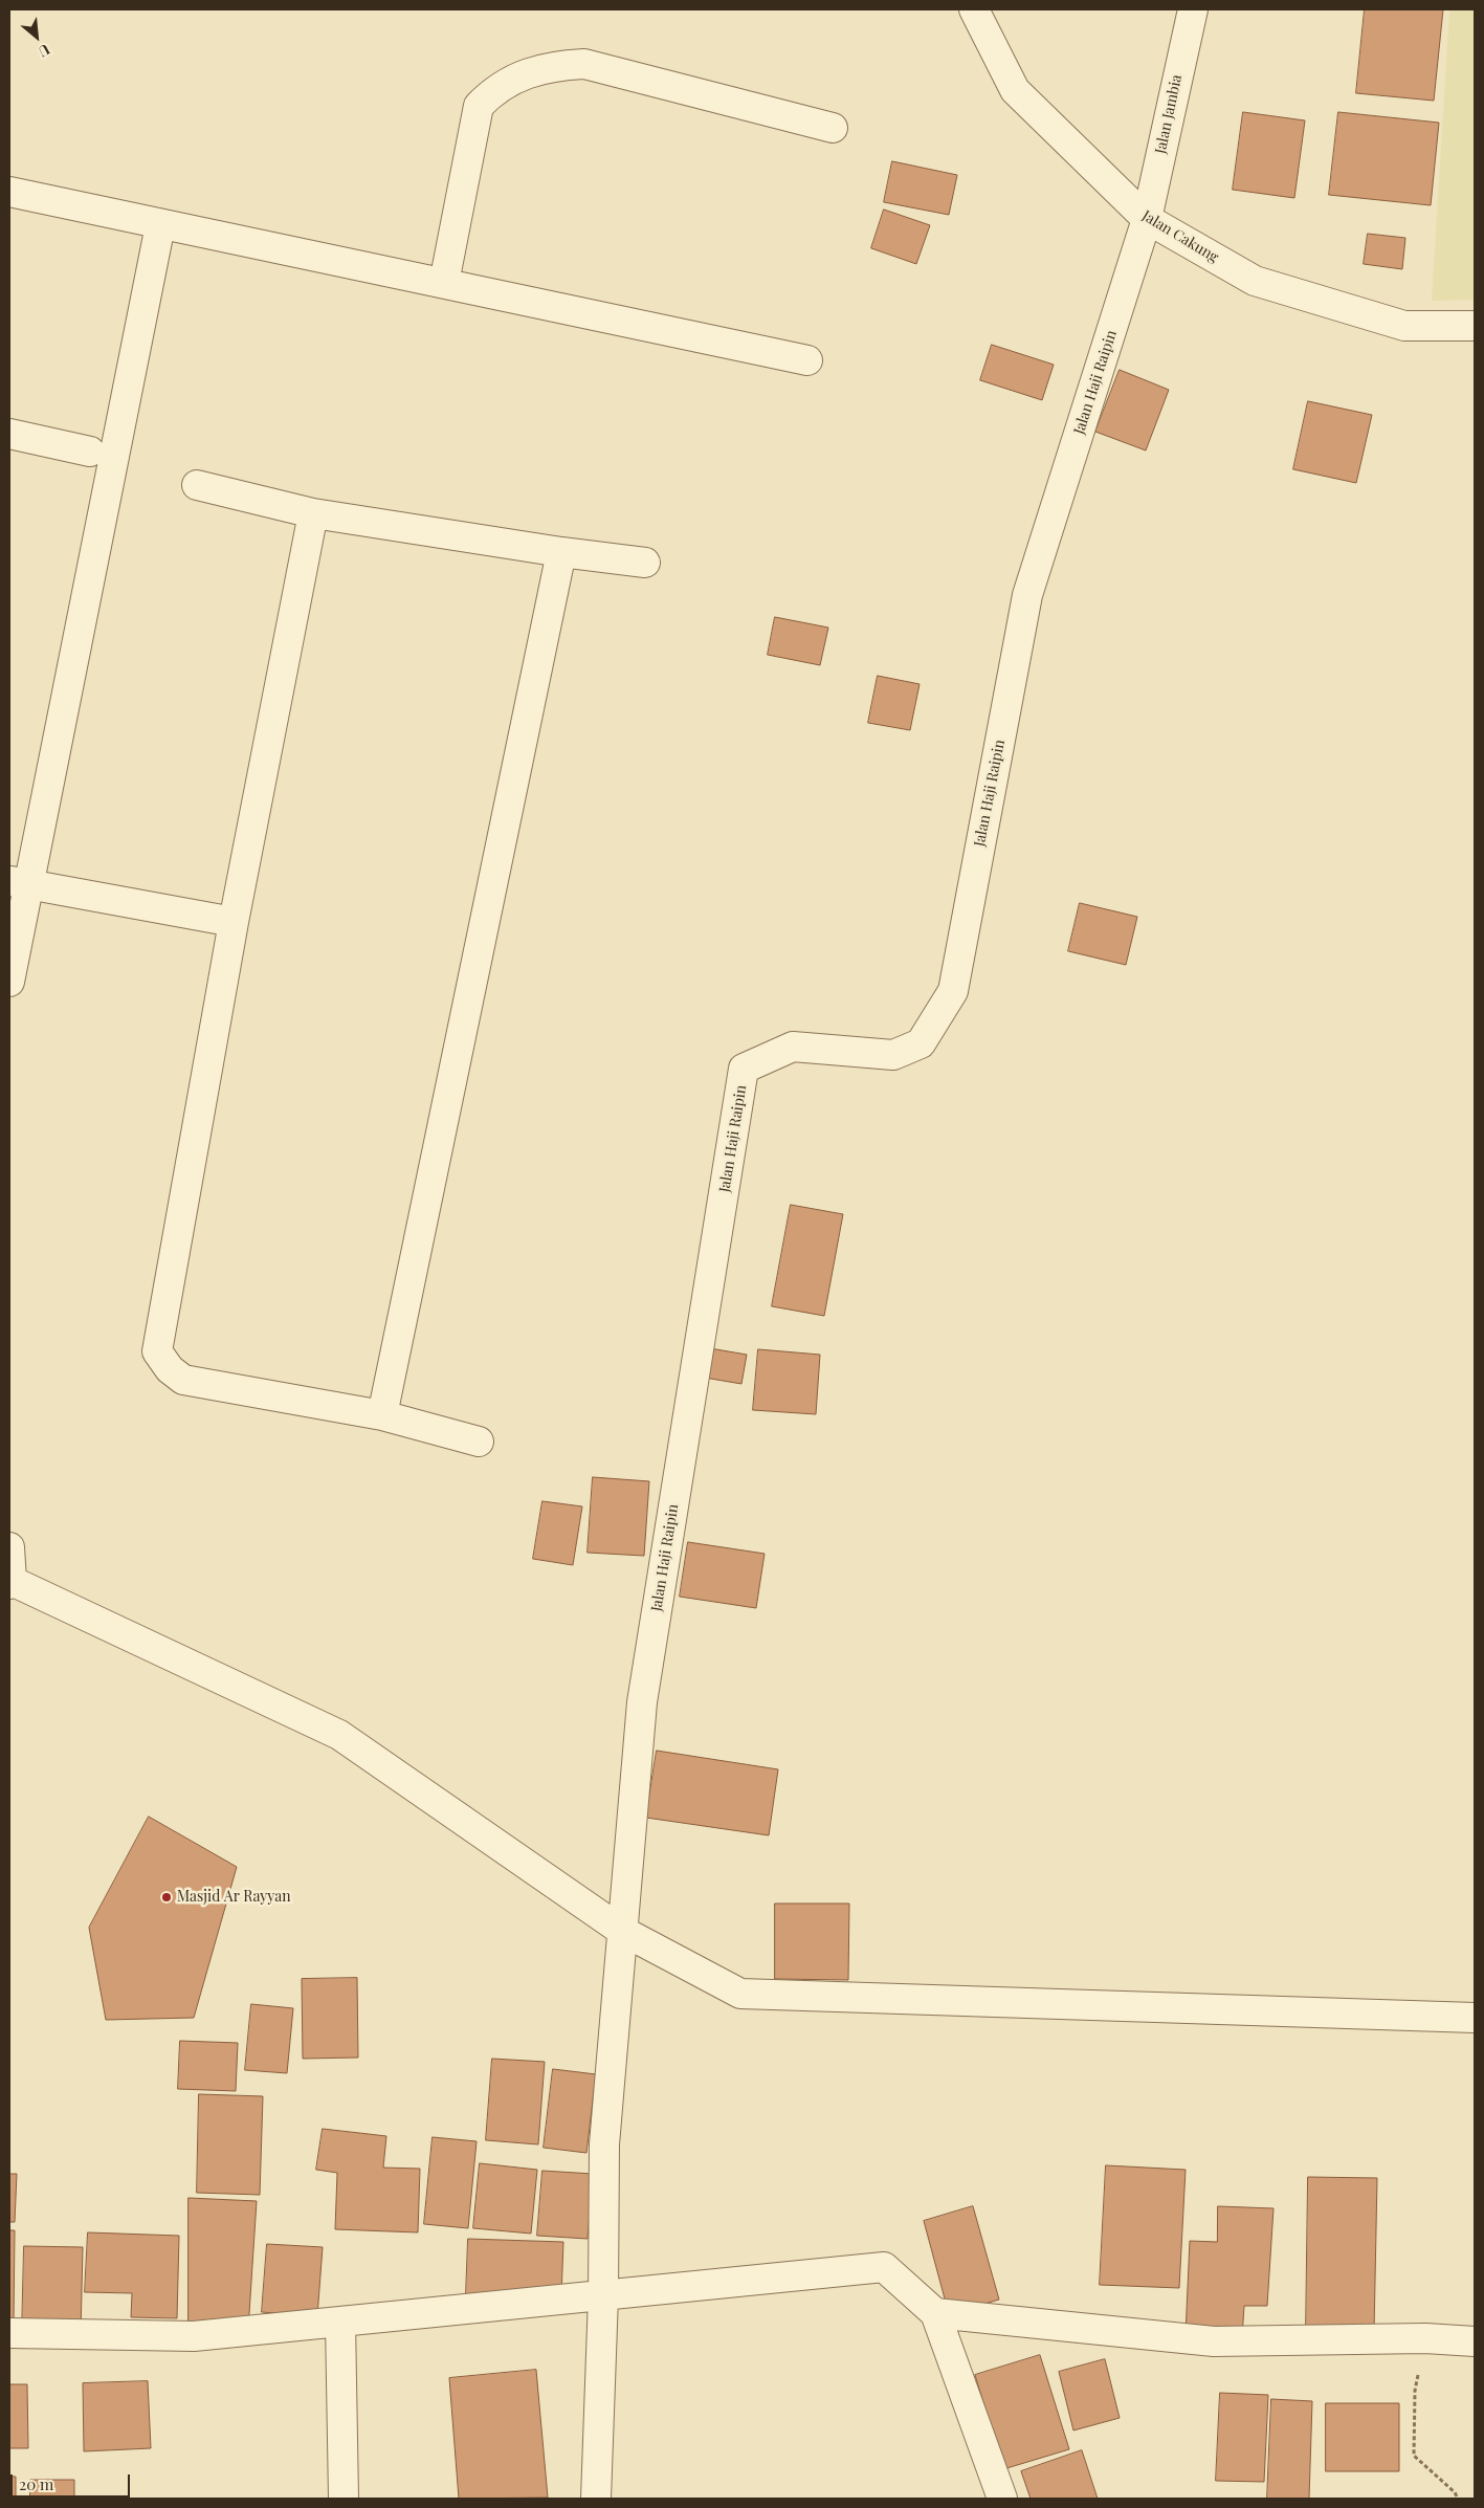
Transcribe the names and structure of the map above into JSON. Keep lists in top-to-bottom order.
{
  "streets": {
    "street": ["Jalan Jambia", "Jalan Cakung", "Jalan Haji Raipin"]
  },
  "crossings": [
    ["Jalan Jambia", "Jalan Cakung"],
    ["Jalan Jambia", "Jalan Haji Raipin"],
    ["Jalan Cakung", "Jalan Haji Raipin"]
  ],
  "places": ["Masjid Ar Rayyan"],
  "scale_bar": "20 m",
  "north": "bottom right"
}
